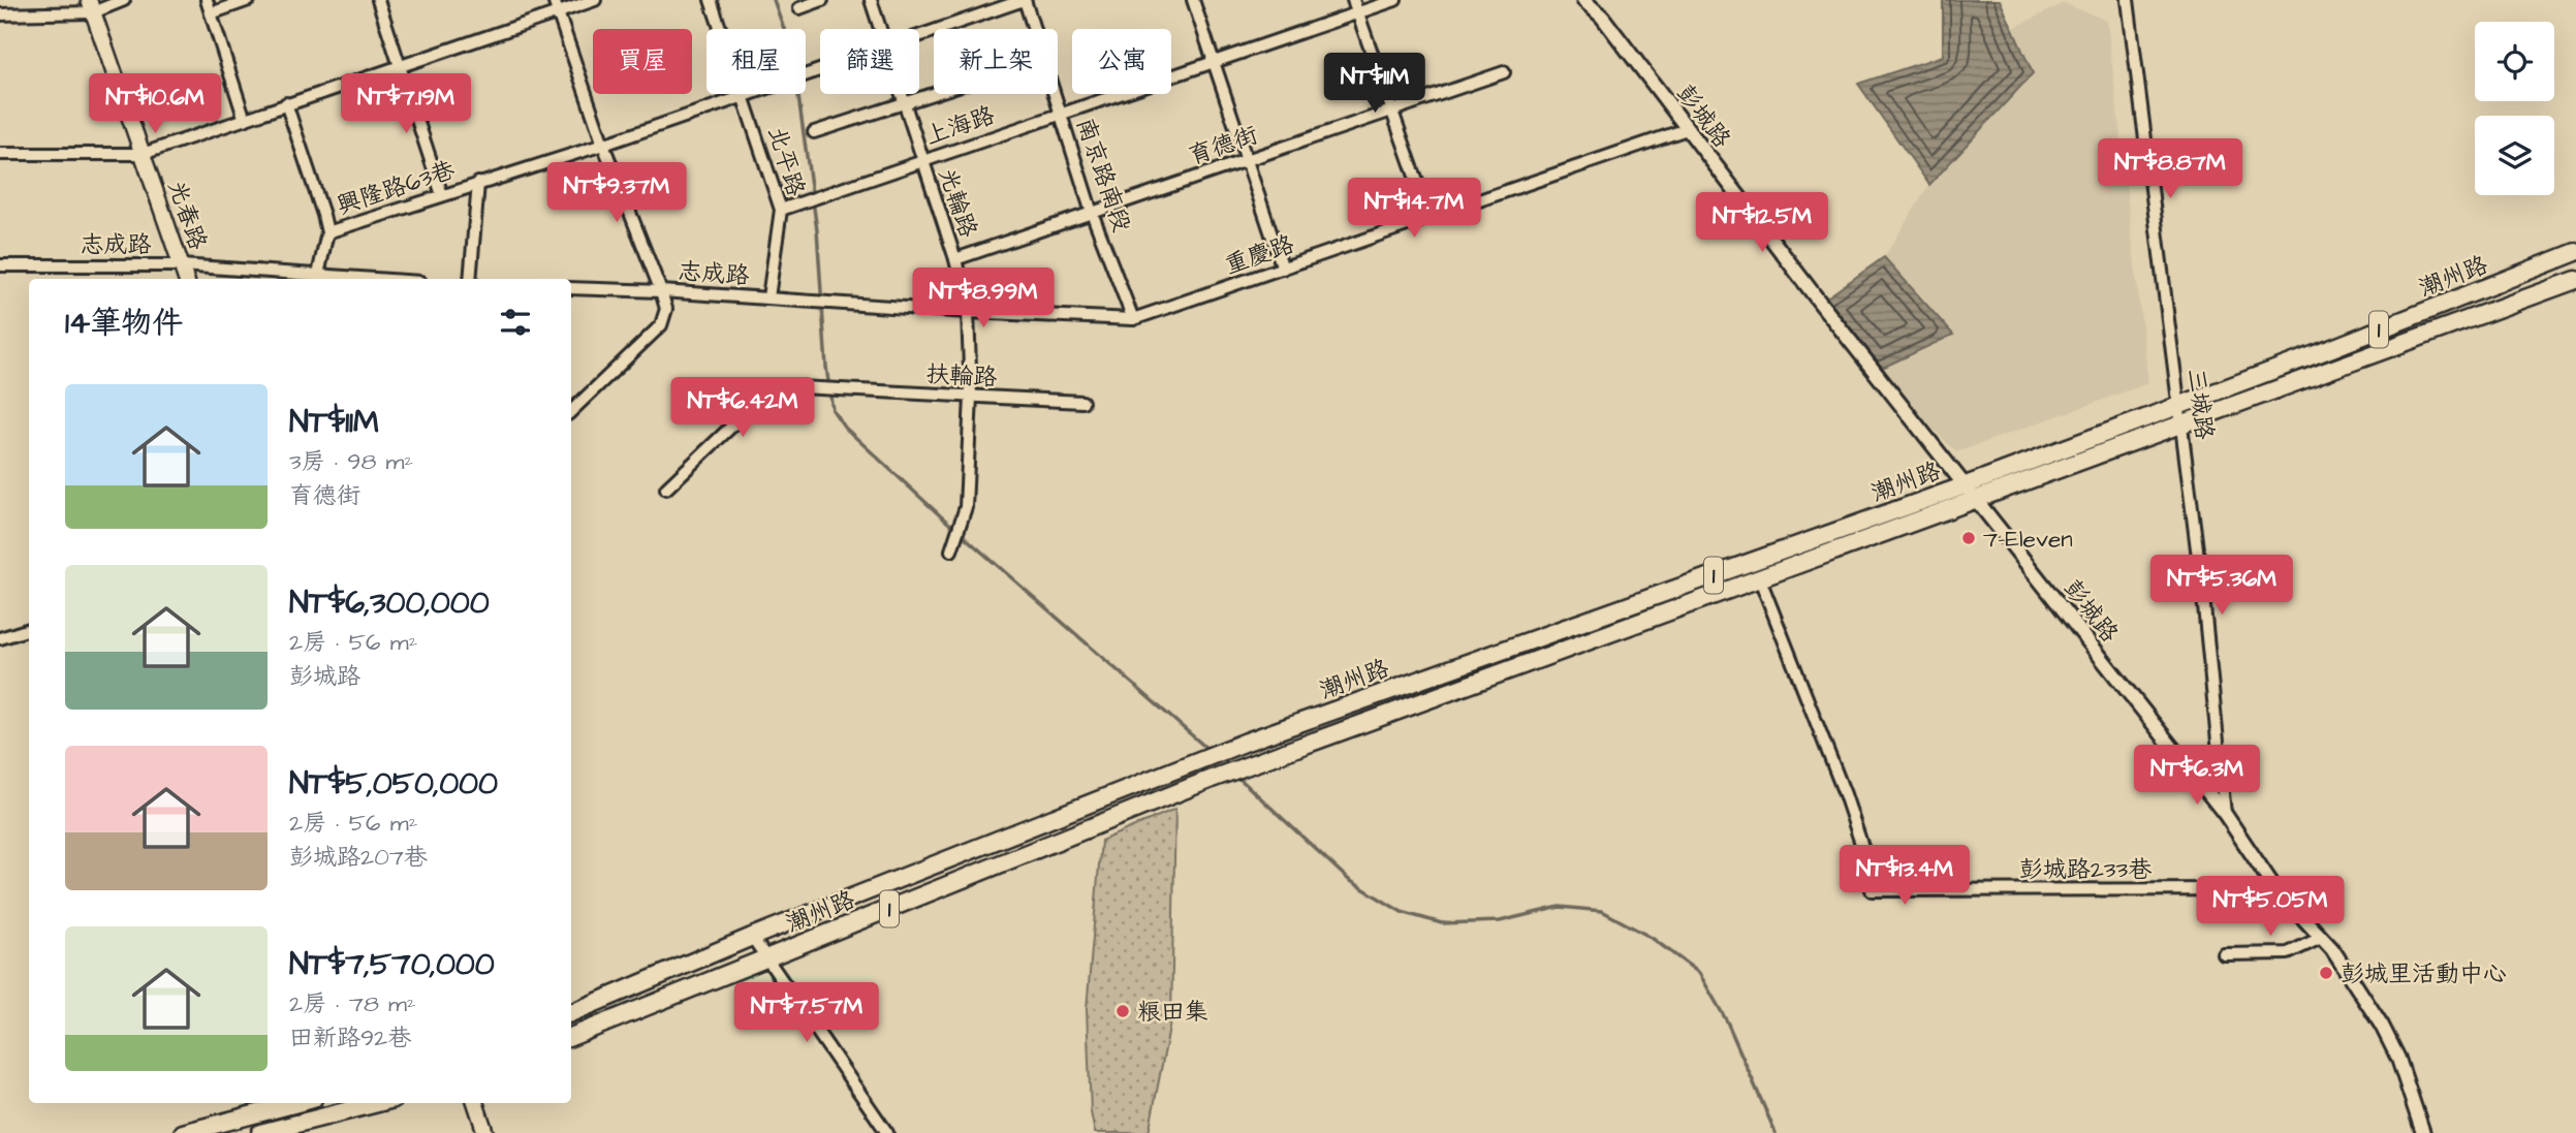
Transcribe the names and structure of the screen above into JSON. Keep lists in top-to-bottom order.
{
  "streets": {
    "main road": ["光春路", "潮州路", "1"],
    "street": [
      "彭城路",
      "上海路",
      "育德街",
      "北平路",
      "南京路南段",
      "興隆路63巷",
      "光輪路",
      "志成路",
      "重慶路",
      "扶輪路",
      "三城路",
      "彭城路233巷"
    ]
  },
  "crossings": [
    ["彭城路", "重慶路"],
    ["彭城路", "潮州路"],
    ["彭城路", "三城路"],
    ["彭城路", "彭城路233巷"],
    ["上海路", "北平路"],
    ["上海路", "南京路南段"],
    ["上海路", "光輪路"],
    ["育德街", "南京路南段"],
    ["育德街", "光輪路"],
    ["北平路", "興隆路63巷"],
    ["北平路", "志成路"],
    ["南京路南段", "興隆路63巷"],
    ["南京路南段", "重慶路"],
    ["光輪路", "志成路"],
    ["光輪路", "扶輪路"],
    ["光春路", "志成路"],
    ["潮州路", "三城路"],
    ["潮州路", "彭城路233巷"]
  ],
  "places": ["7-Eleven", "彭城里活動中心", "粮田集"],
  "page": {
    "chip": [
      "買屋",
      "租屋",
      "篩選",
      "新上架",
      "公寓"
    ],
    "price": [
      "NT$11M",
      "NT$10.6M",
      "NT$7.19M",
      "NT$8.87M",
      "NT$9.37M",
      "NT$14.7M",
      "NT$12.5M",
      "NT$8.99M",
      "NT$6.42M",
      "NT$5.36M",
      "NT$6.3M",
      "NT$13.4M",
      "NT$5.05M",
      "NT$7.57M"
    ],
    "heading": "14筆物件",
    "list": [
      {
        "name": "NT$11M",
        "note": "3房 · 98 m² · 育德街"
      },
      {
        "name": "NT$6,300,000",
        "note": "2房 · 56 m² · 彭城路"
      },
      {
        "name": "NT$5,050,000",
        "note": "2房 · 56 m² · 彭城路207巷"
      },
      {
        "name": "NT$7,570,000",
        "note": "2房 · 78 m² · 田新路92巷"
      }
    ]
  }
}
